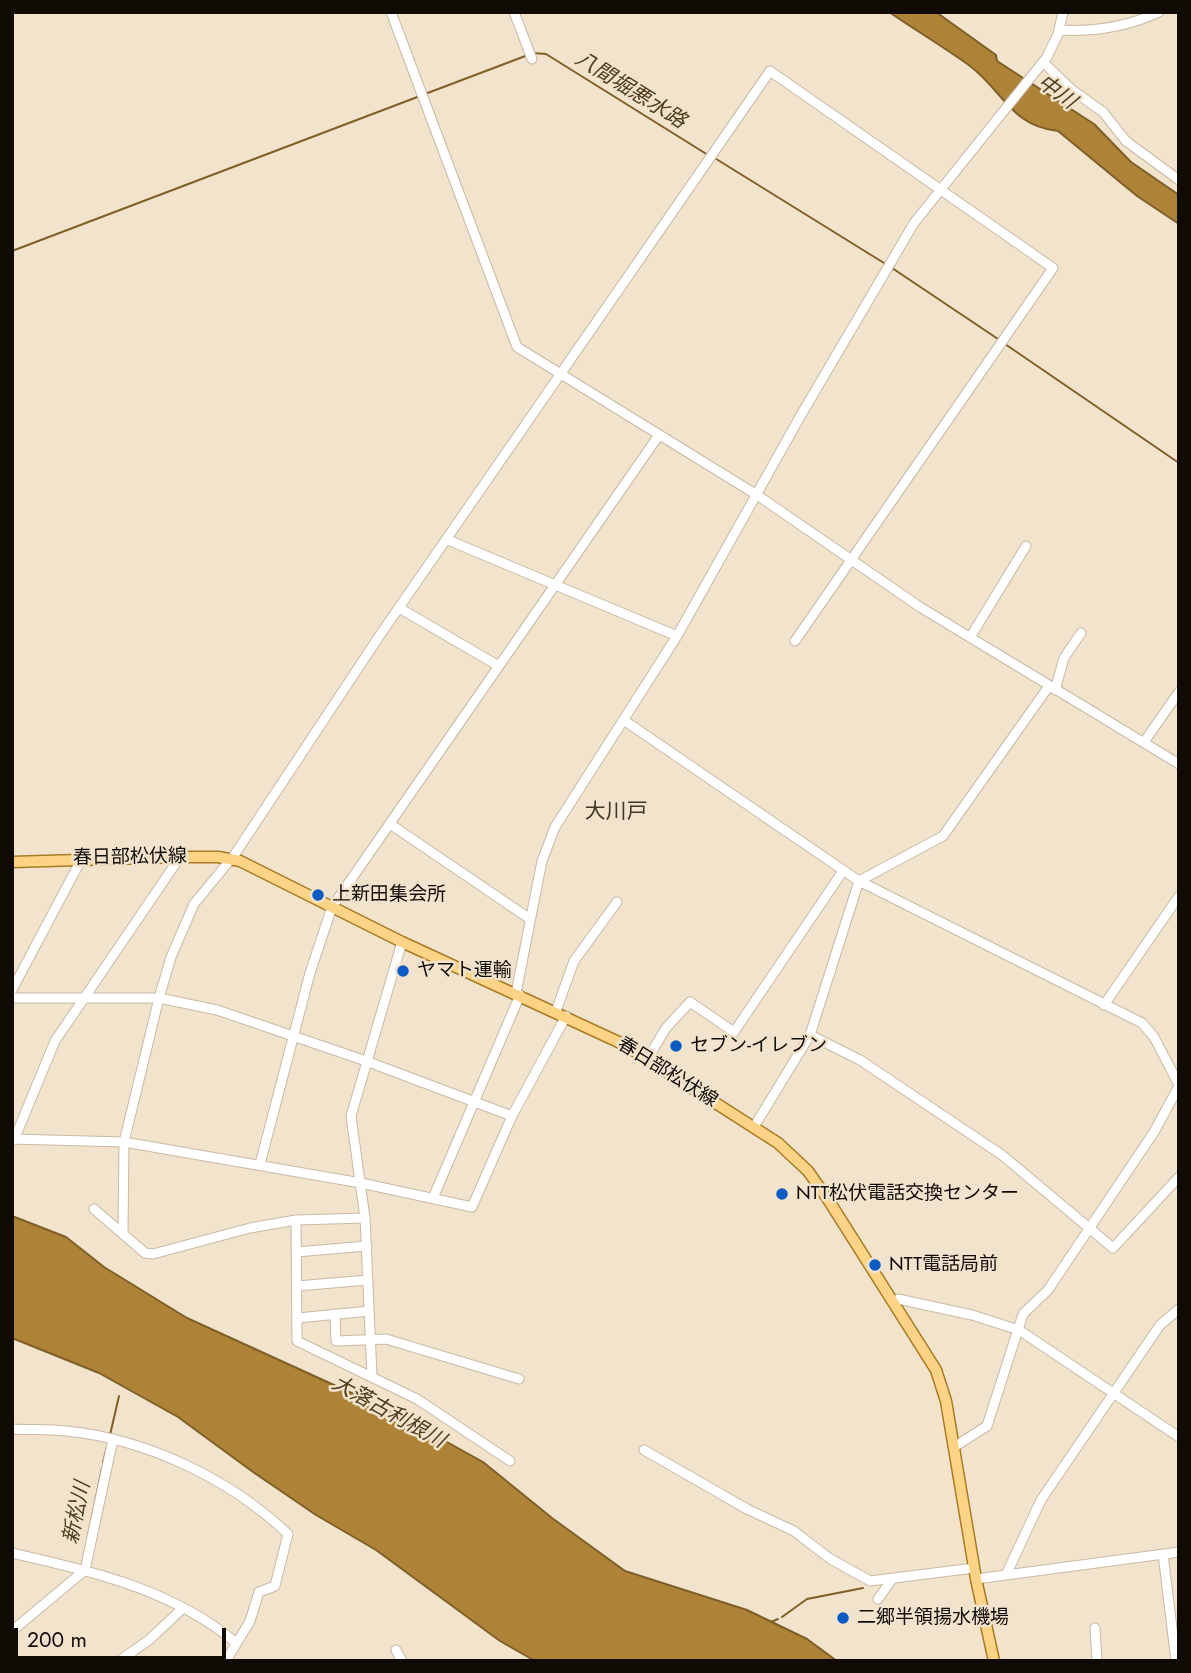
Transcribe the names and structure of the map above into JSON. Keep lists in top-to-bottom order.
{
  "streets": {
    "main road": ["春日部松伏線"]
  },
  "districts": ["大川戸"],
  "water": [
    "八間堀悪水路",
    "中川",
    "大落古利根川",
    "新松川"
  ],
  "places": [
    "上新田集会所",
    "ヤマト運輸",
    "セブン-イレブン",
    "NTT松伏電話交換センター",
    "NTT電話局前",
    "二郷半領揚水機場"
  ],
  "scale_bar": "200 m"
}
